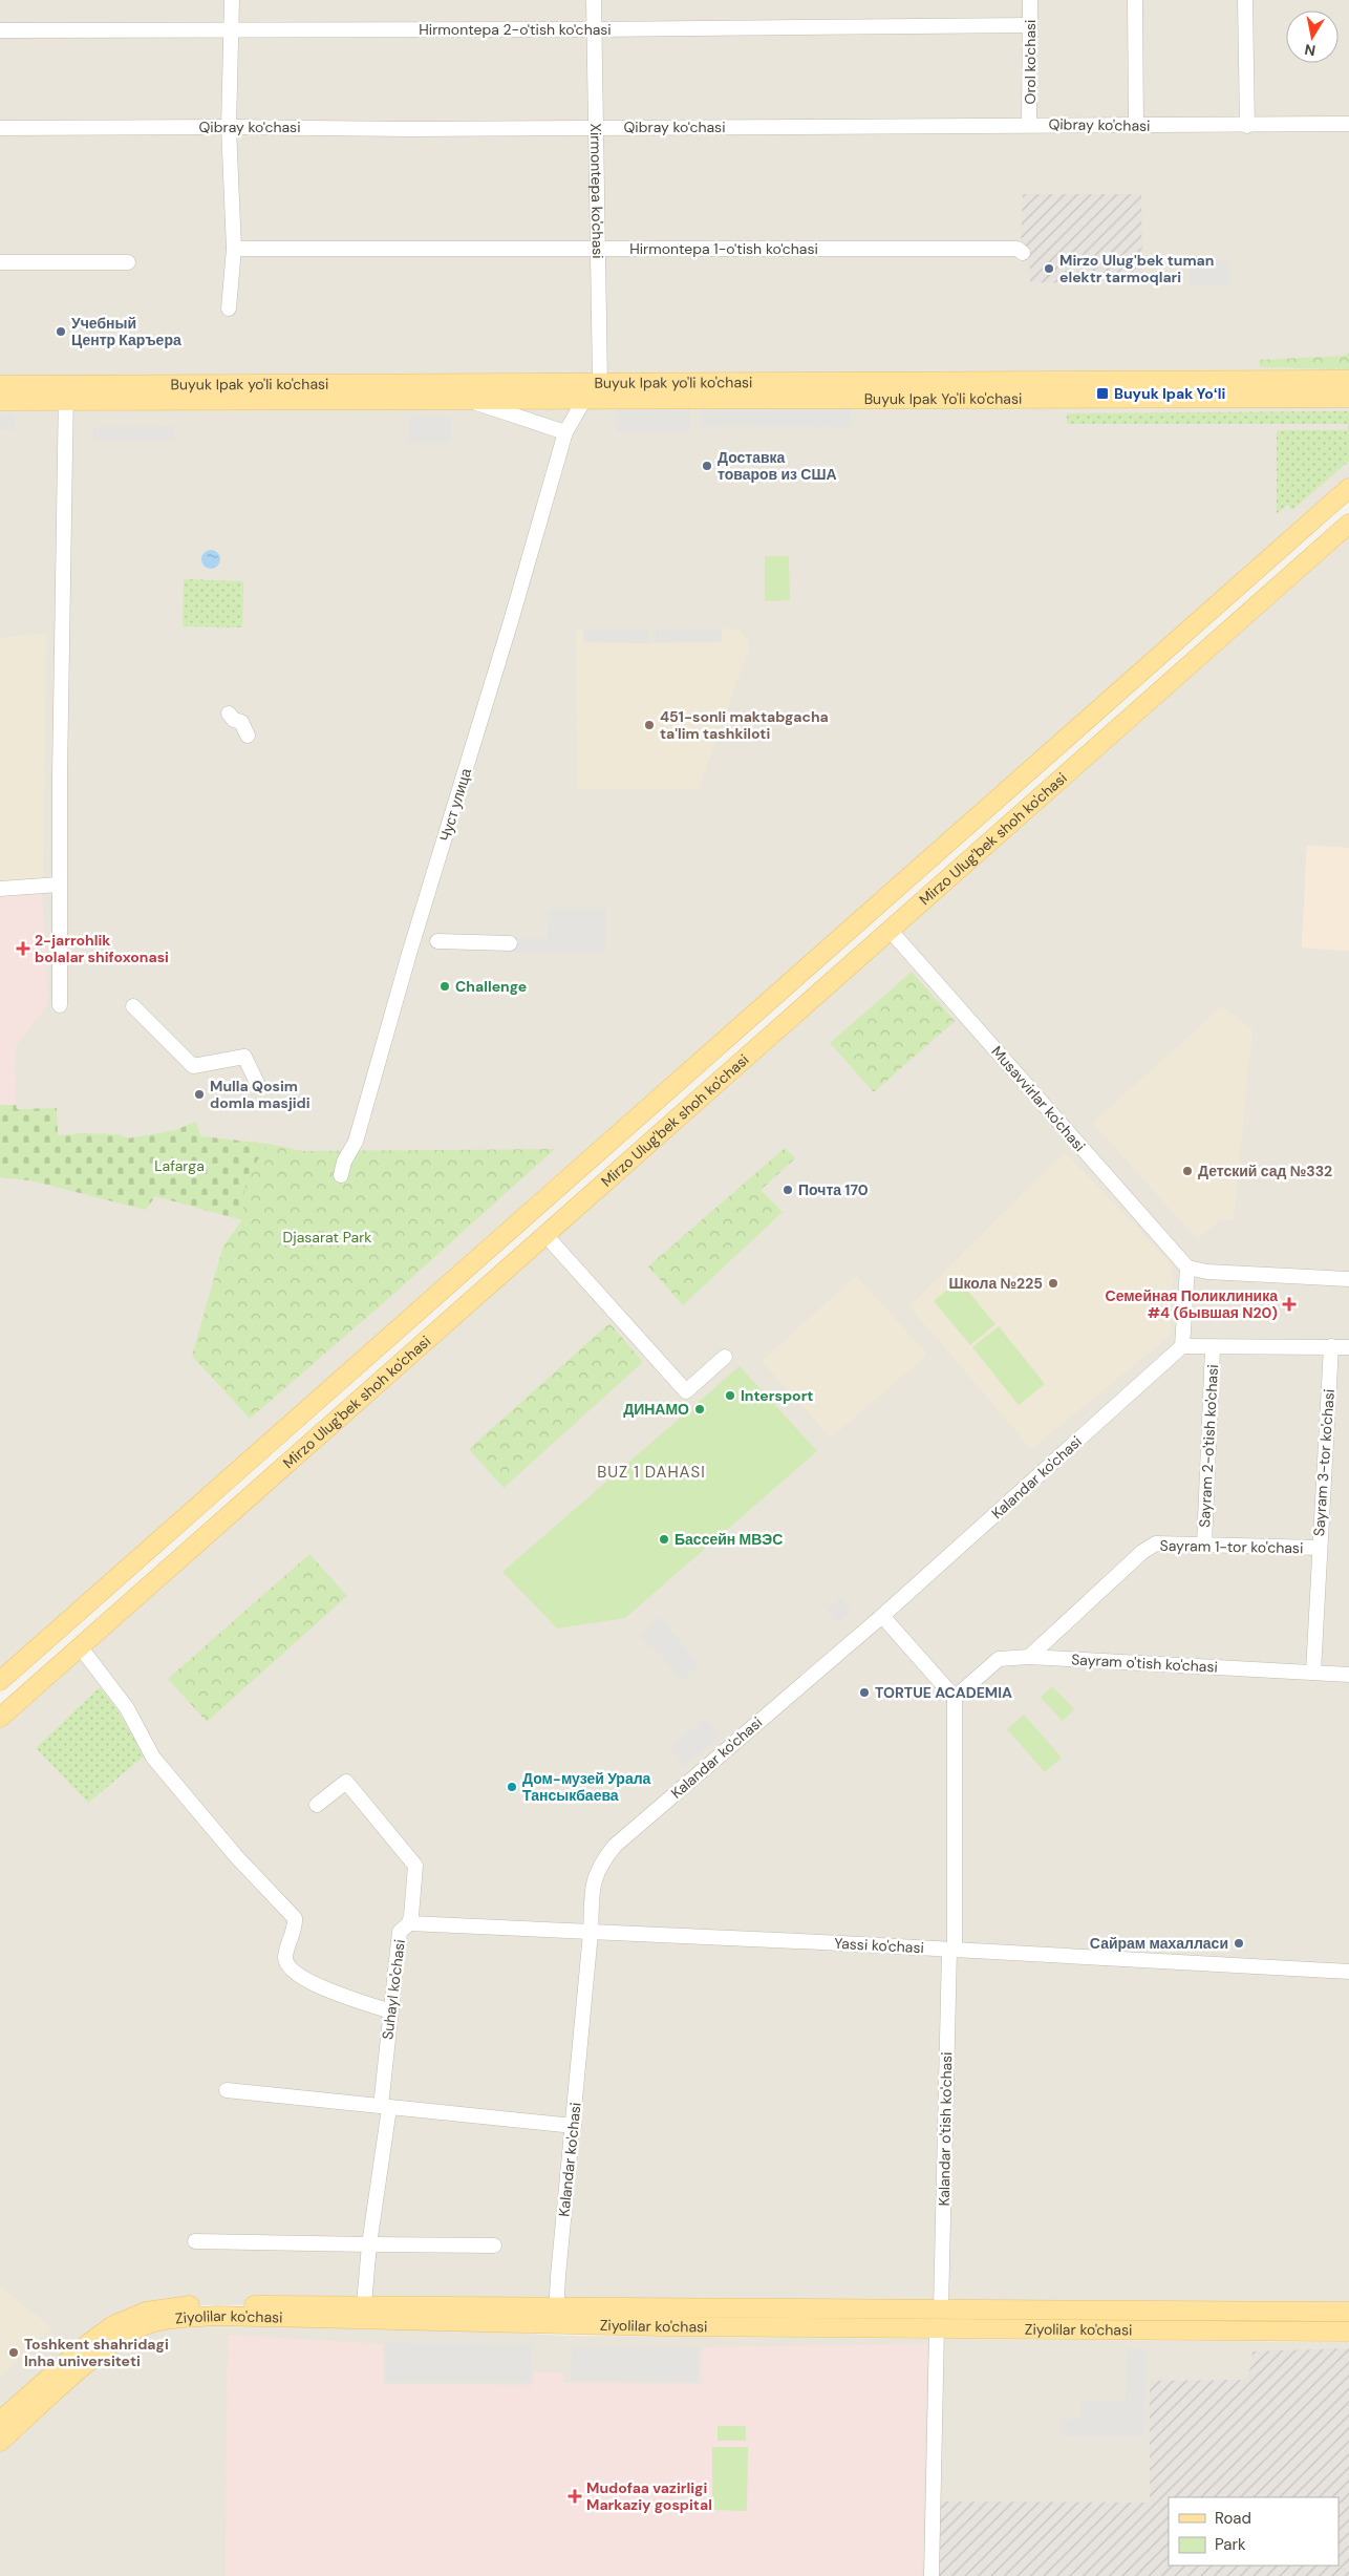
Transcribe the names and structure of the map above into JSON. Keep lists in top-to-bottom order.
{
  "streets": {
    "main road": [
      "Buyuk Ipak yo'li ko'chasi",
      "Buyuk Ipak Yo'li ko'chasi",
      "Mirzo Ulug'bek shoh ko'chasi",
      "Ziyolilar ko'chasi"
    ],
    "street": [
      "Hirmontepa 2-o'tish ko'chasi",
      "Orol ko'chasi",
      "Qibray ko'chasi",
      "Xirmontepa ko'chasi",
      "Hirmontepa 1-o'tish ko'chasi",
      "Чуст улица",
      "Musavvirlar ko'chasi",
      "Sayram 2-o'tish ko'chasi",
      "Sayram 3-tor ko'chasi",
      "Kalandar ko'chasi",
      "Sayram 1-tor ko'chasi",
      "Sayram o'tish ko'chasi",
      "Yassi ko'chasi",
      "Suhayl ko'chasi",
      "Kalandar o'tish ko'chasi"
    ]
  },
  "crossings": [
    ["Hirmontepa 2-o'tish ko'chasi", "Orol ko'chasi"],
    ["Hirmontepa 2-o'tish ko'chasi", "Xirmontepa ko'chasi"],
    ["Orol ko'chasi", "Qibray ko'chasi"],
    ["Qibray ko'chasi", "Xirmontepa ko'chasi"],
    ["Xirmontepa ko'chasi", "Hirmontepa 1-o'tish ko'chasi"],
    ["Xirmontepa ko'chasi", "Buyuk Ipak yo'li ko'chasi"],
    ["Xirmontepa ko'chasi", "Чуст улица"],
    ["Buyuk Ipak yo'li ko'chasi", "Buyuk Ipak Yo'li ko'chasi"],
    ["Buyuk Ipak yo'li ko'chasi", "Чуст улица"],
    ["Mirzo Ulug'bek shoh ko'chasi", "Musavvirlar ko'chasi"],
    ["Sayram 2-o'tish ko'chasi", "Sayram 1-tor ko'chasi"],
    ["Sayram 3-tor ko'chasi", "Sayram 1-tor ko'chasi"],
    ["Sayram 3-tor ko'chasi", "Sayram o'tish ko'chasi"],
    ["Kalandar ko'chasi", "Yassi ko'chasi"],
    ["Kalandar ko'chasi", "Ziyolilar ko'chasi"],
    ["Sayram 1-tor ko'chasi", "Sayram o'tish ko'chasi"],
    ["Sayram o'tish ko'chasi", "Kalandar o'tish ko'chasi"],
    ["Yassi ko'chasi", "Suhayl ko'chasi"],
    ["Yassi ko'chasi", "Kalandar o'tish ko'chasi"],
    ["Suhayl ko'chasi", "Ziyolilar ko'chasi"],
    ["Kalandar o'tish ko'chasi", "Ziyolilar ko'chasi"]
  ],
  "districts": ["BUZ 1 DAHASI"],
  "parks": ["Lafarga", "Djasarat Park"],
  "places": {
    "other": [
      "Mirzo Ulug'bek tuman elektr tarmoqlari",
      "Учебный Центр Каръера",
      "Доставка товаров из США",
      "451-sonli maktabgacha ta'lim tashkiloti",
      "Challenge",
      "Mulla Qosim domla masjidi",
      "Детский сад №332",
      "Почта 170",
      "Школа №225",
      "Intersport",
      "ДИНАМО",
      "Бассейн МВЭС",
      "TORTUE ACADEMIA",
      "Дом-музей Урала Тансыкбаева",
      "Сайрам махалласи",
      "Toshkent shahridagi Inha universiteti"
    ],
    "transit": ["Buyuk Ipak Yoʻli"],
    "health": ["2-jarrohlik bolalar shifoxonasi", "Семейная Поликлиника #4 (бывшая N20)", "Mudofaa vazirligi Markaziy gospital"]
  },
  "legend": ["Road", "Park"],
  "north": "bottom"
}
